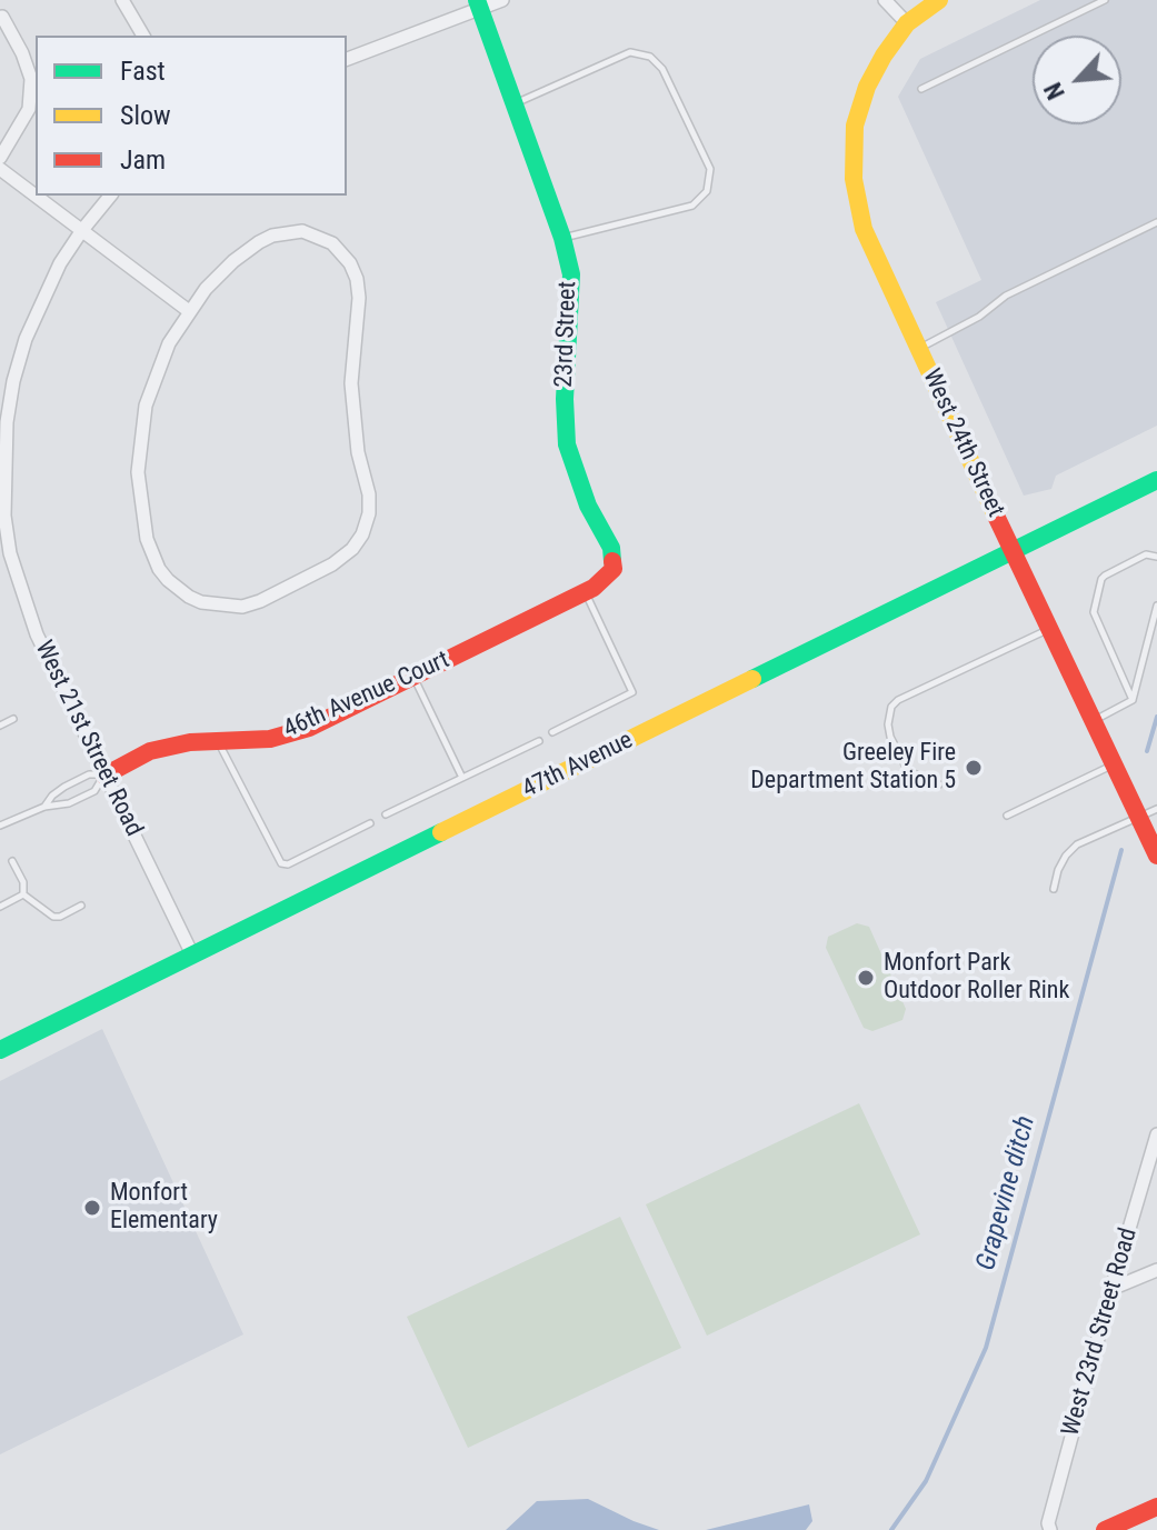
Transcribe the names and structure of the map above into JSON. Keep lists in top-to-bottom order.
{
  "streets": {
    "street": [
      "23rd Street",
      "West 24th Street",
      "46th Avenue Court",
      "West 21st Street Road",
      "47th Avenue",
      "West 23rd Street Road"
    ]
  },
  "crossings": [
    ["23rd Street", "46th Avenue Court"],
    ["West 24th Street", "47th Avenue"],
    ["46th Avenue Court", "West 21st Street Road"],
    ["West 21st Street Road", "47th Avenue"]
  ],
  "water": ["Grapevine ditch"],
  "places": ["Greeley Fire Department Station 5", "Monfort Park Outdoor Roller Rink", "Monfort Elementary"],
  "legend": ["Fast", "Slow", "Jam"],
  "north": "bottom left"
}
